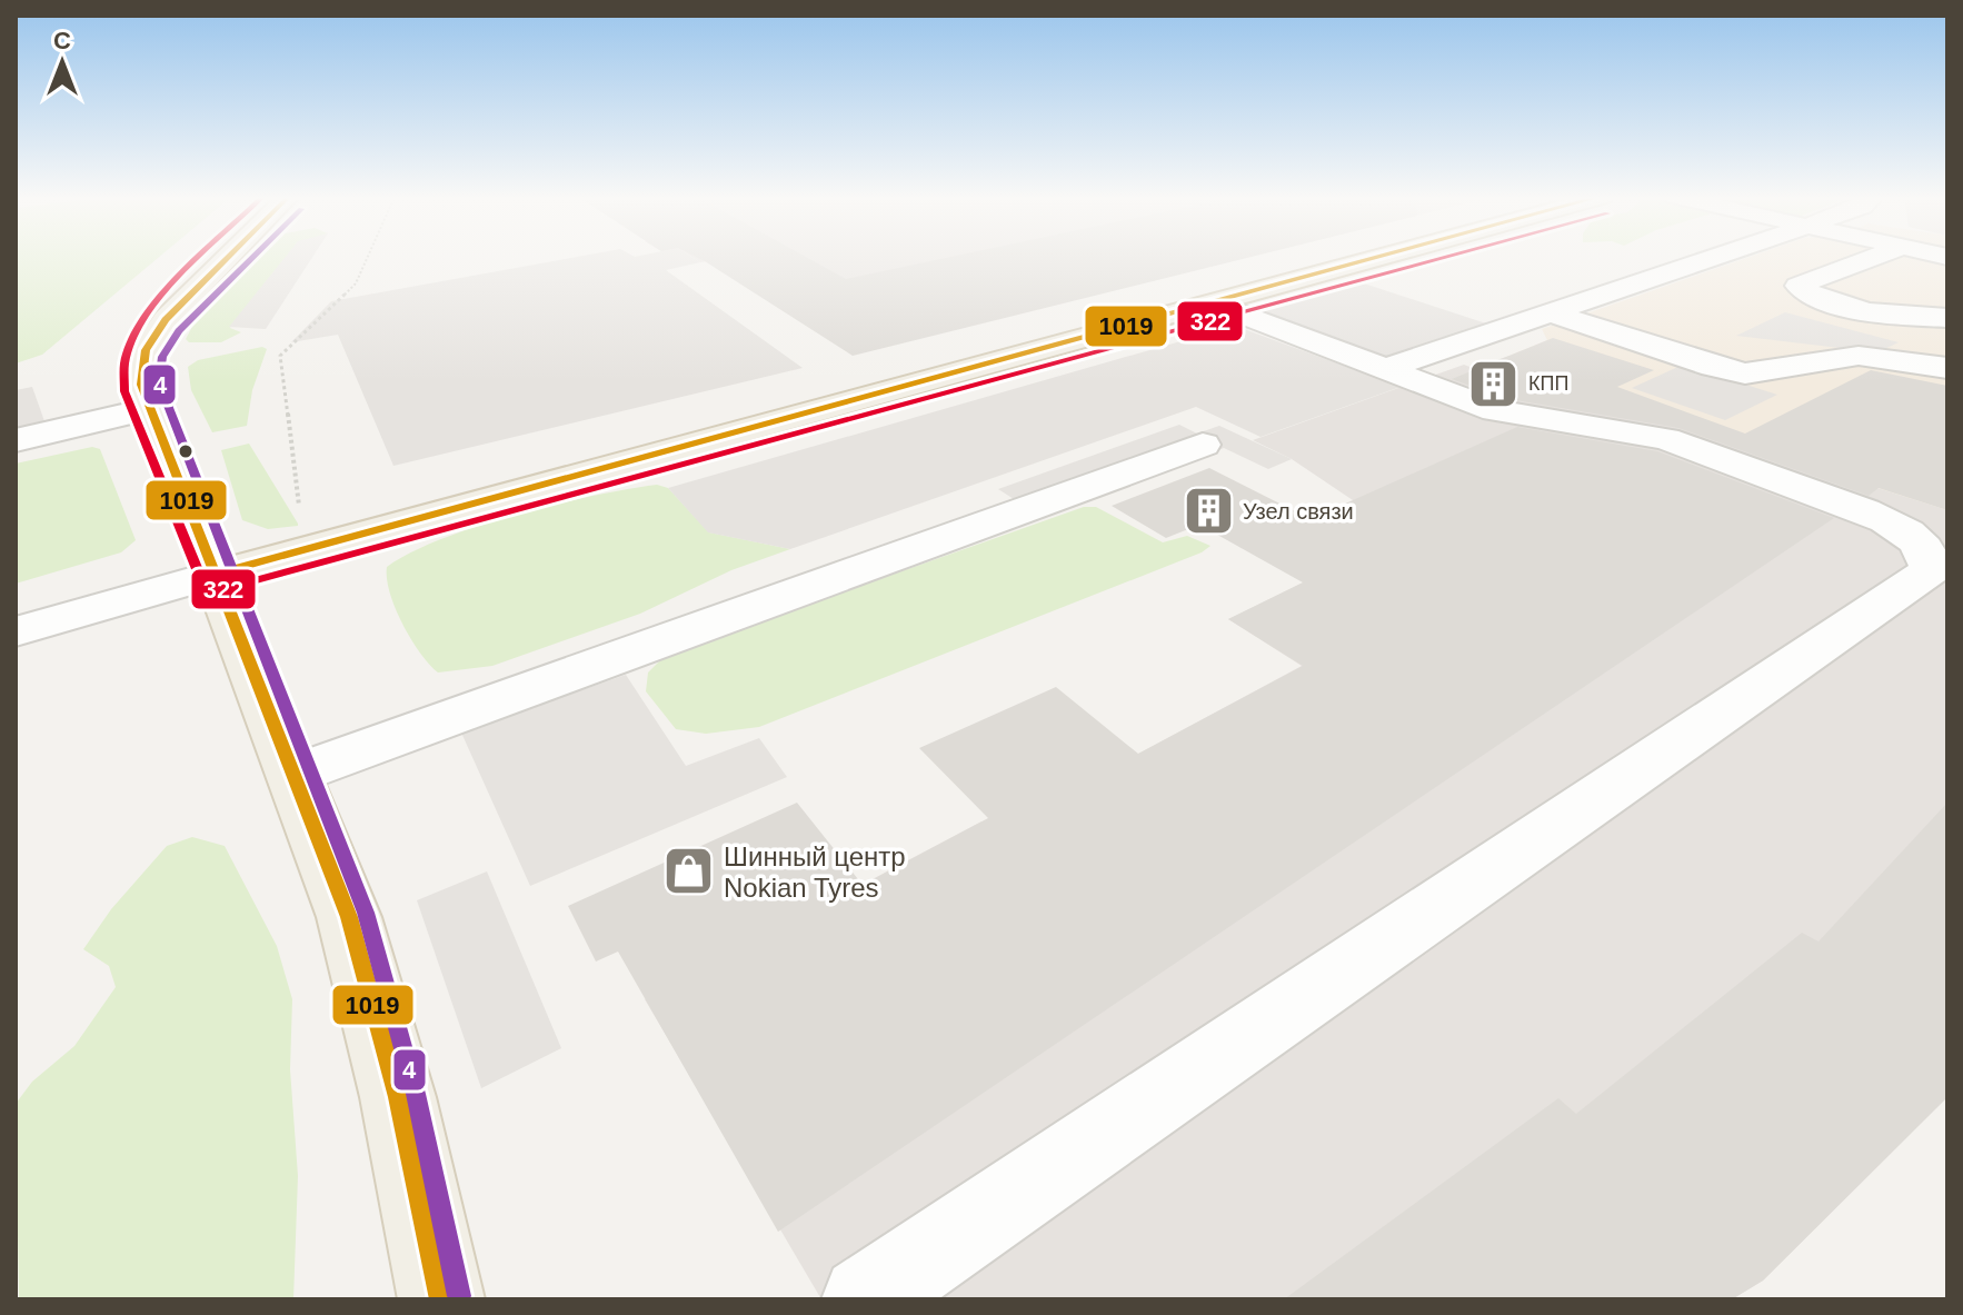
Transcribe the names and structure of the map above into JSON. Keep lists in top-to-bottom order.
{
  "places": {
    "building": ["КПП", "Узел связи"],
    "shop": ["Шинный центр Nokian Tyres"]
  },
  "lines": ["transit line 1019", "transit line 322", "transit line 4"],
  "north": "top"
}
